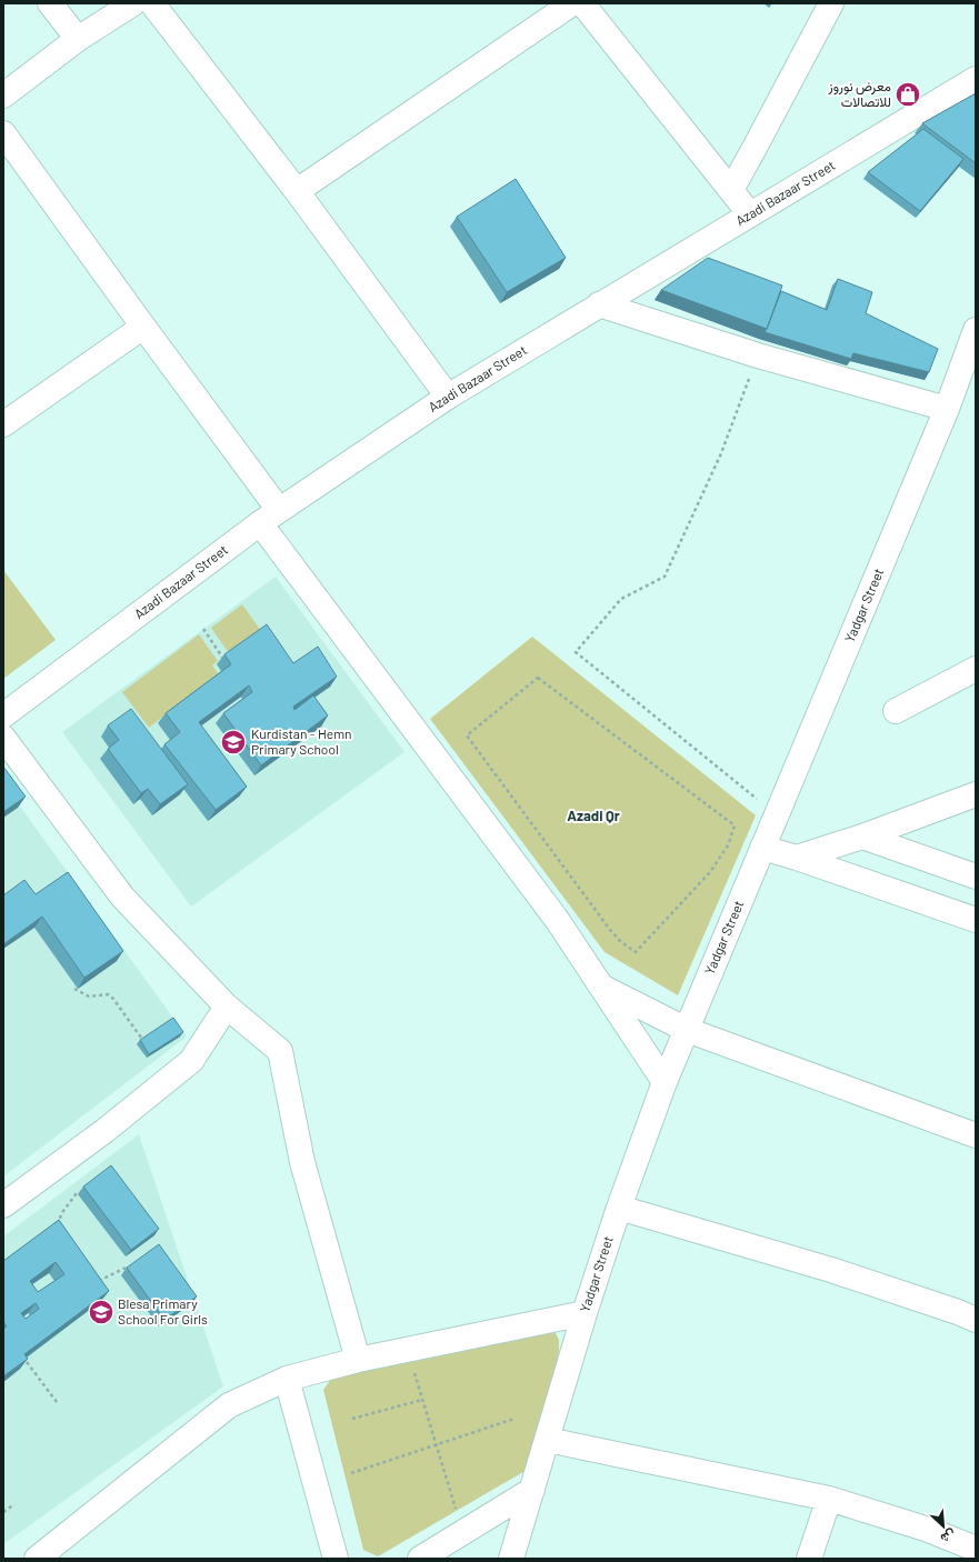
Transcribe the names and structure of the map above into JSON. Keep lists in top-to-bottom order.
{
  "streets": {
    "street": ["Azadi Bazaar Street", "Yadgar Street"]
  },
  "districts": ["Azadi Qr"],
  "places": {
    "shop": ["معرض نوروز للاتصالات"],
    "school or university": ["Kurdistan - Hemn Primary School", "Blesa Primary School For Girls"]
  },
  "north": "bottom right"
}
